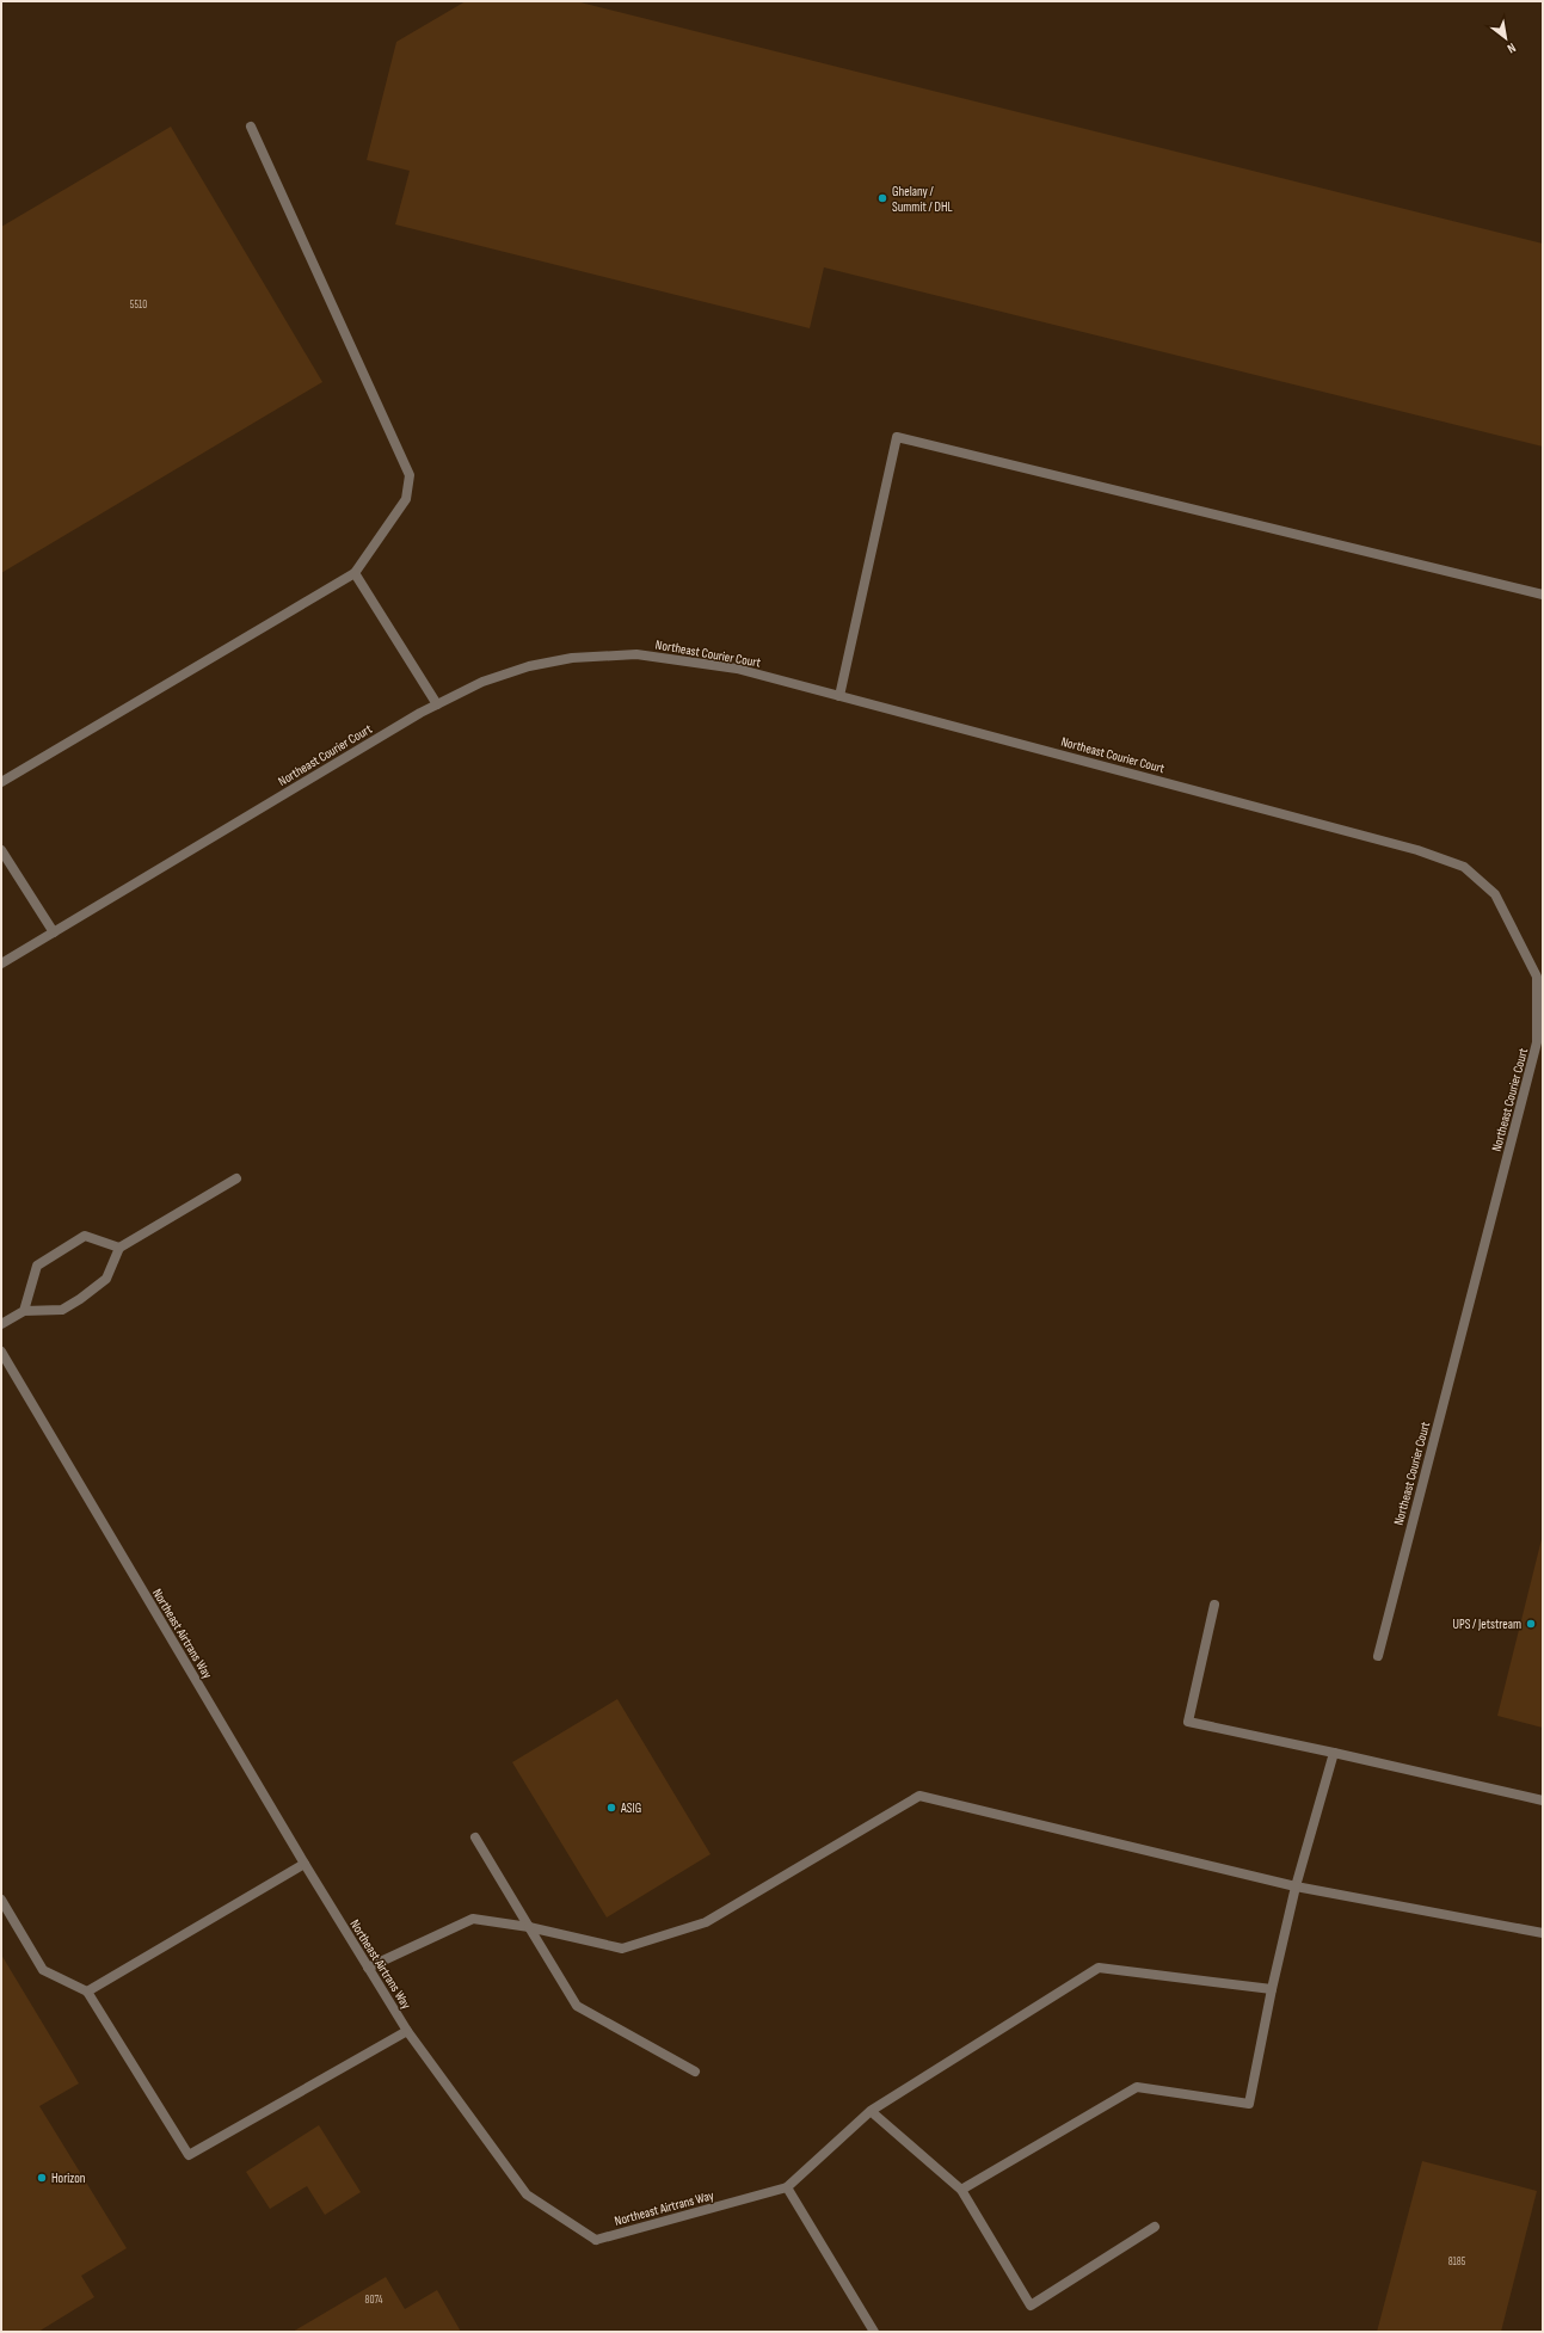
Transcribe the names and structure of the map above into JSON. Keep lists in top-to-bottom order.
{
  "streets": {
    "street": ["Northeast Courier Court", "Northeast Airtrans Way"]
  },
  "places": [
    "Ghelany / Summit / DHL",
    "UPS / Jetstream",
    "ASIG",
    "Horizon"
  ],
  "house_numbers": ["5510", "8185", "8074"],
  "north": "bottom right"
}
